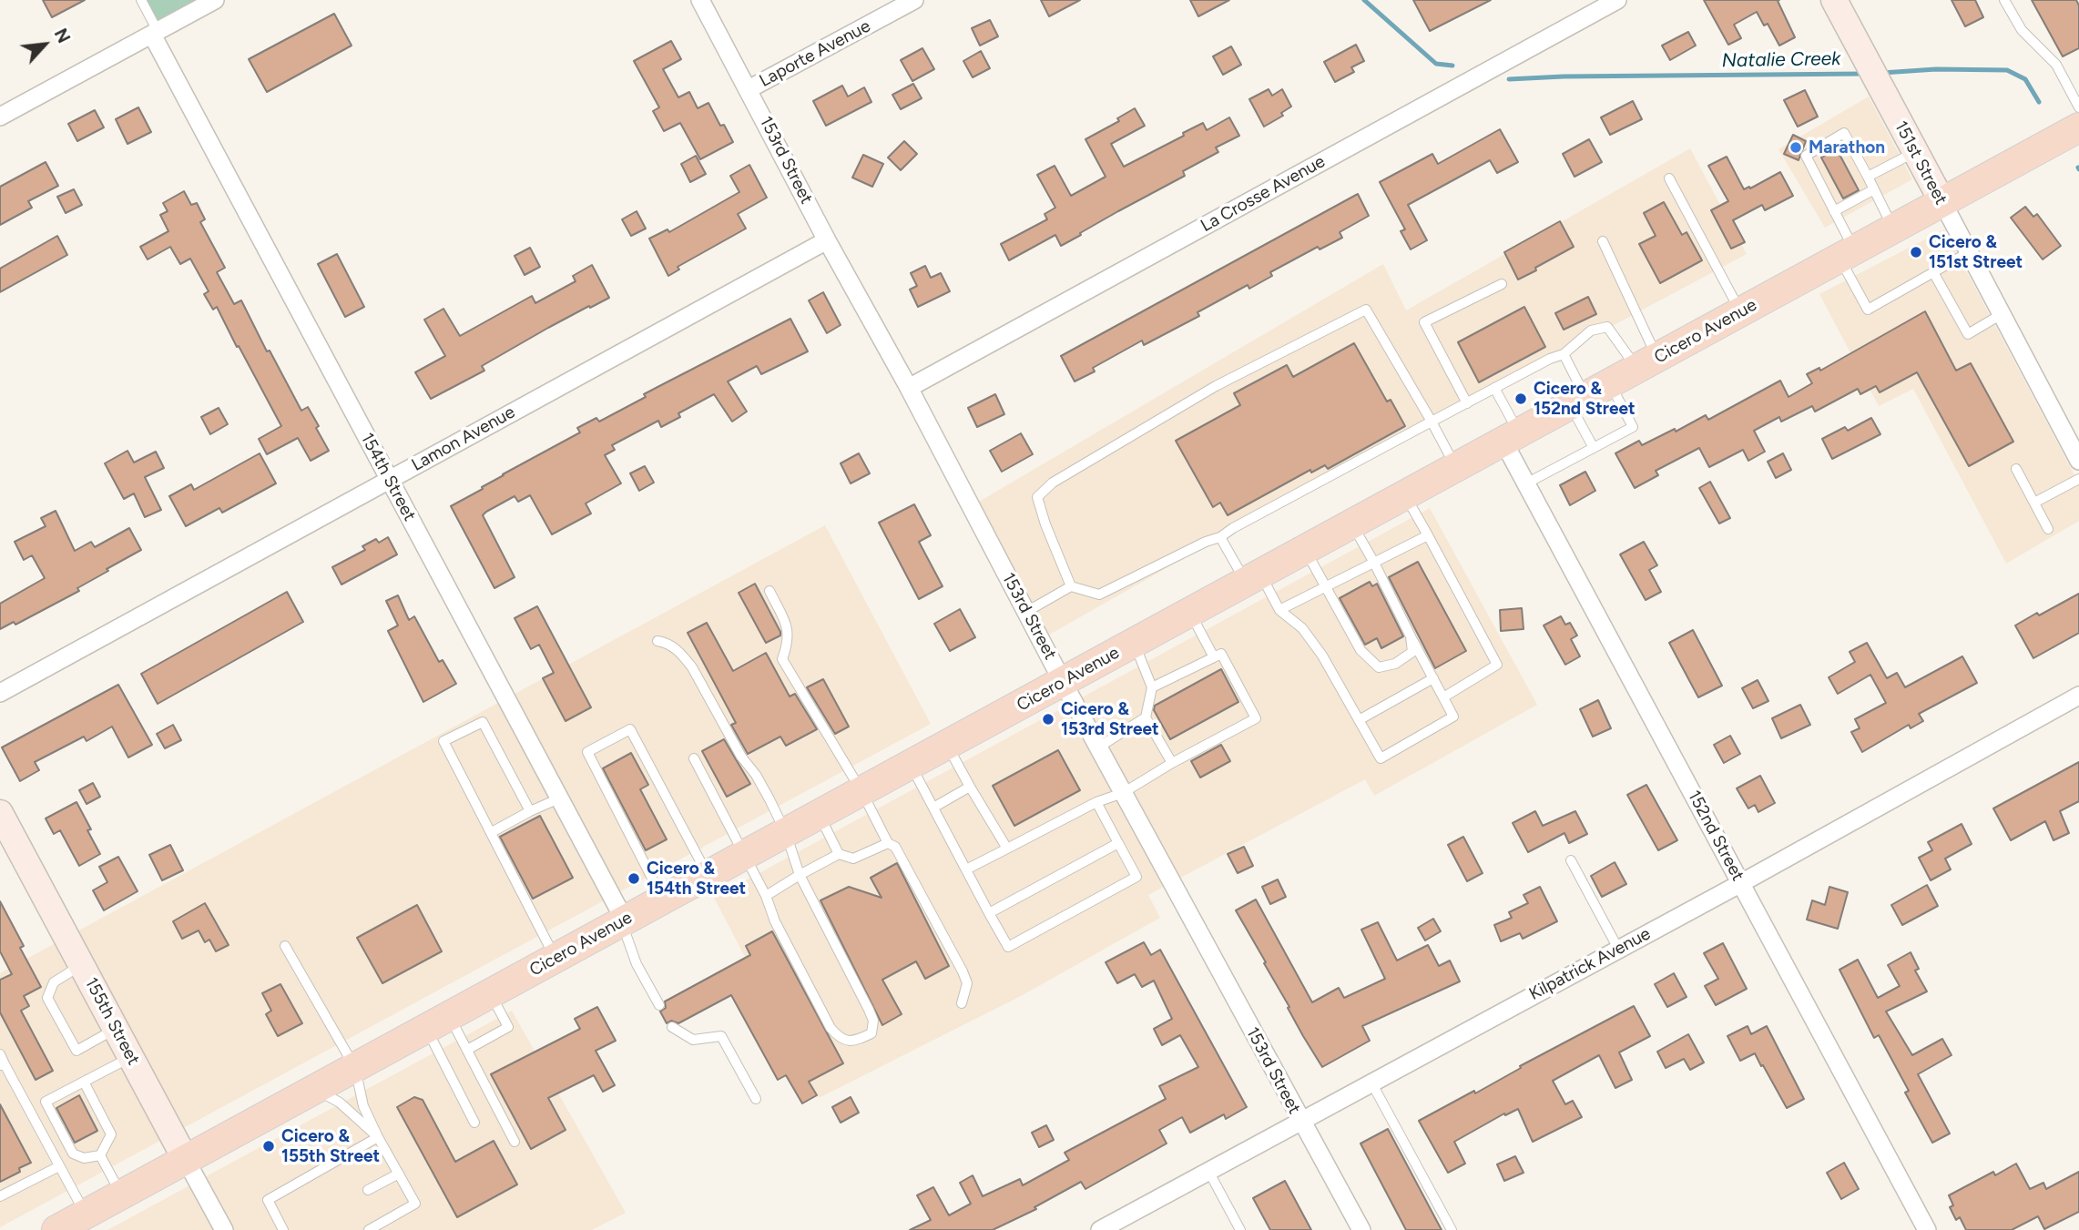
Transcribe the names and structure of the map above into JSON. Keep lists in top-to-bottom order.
{
  "streets": {
    "main road": ["Cicero Avenue"],
    "street": [
      "Laporte Avenue",
      "153rd Street",
      "151st Street",
      "La Crosse Avenue",
      "Lamon Avenue",
      "154th Street",
      "152nd Street",
      "Kilpatrick Avenue",
      "155th Street"
    ]
  },
  "crossings": [
    ["Laporte Avenue", "153rd Street"],
    ["153rd Street", "La Crosse Avenue"],
    ["153rd Street", "Cicero Avenue"],
    ["153rd Street", "Lamon Avenue"],
    ["153rd Street", "Kilpatrick Avenue"],
    ["151st Street", "Cicero Avenue"],
    ["Cicero Avenue", "154th Street"],
    ["Cicero Avenue", "152nd Street"],
    ["Cicero Avenue", "155th Street"],
    ["Lamon Avenue", "154th Street"],
    ["152nd Street", "Kilpatrick Avenue"]
  ],
  "water": ["Natalie Creek"],
  "places": [
    "Marathon",
    "Cicero & 151st Street",
    "Cicero & 152nd Street",
    "Cicero & 153rd Street",
    "Cicero & 154th Street",
    "Cicero & 155th Street"
  ],
  "north": "top right"
}
